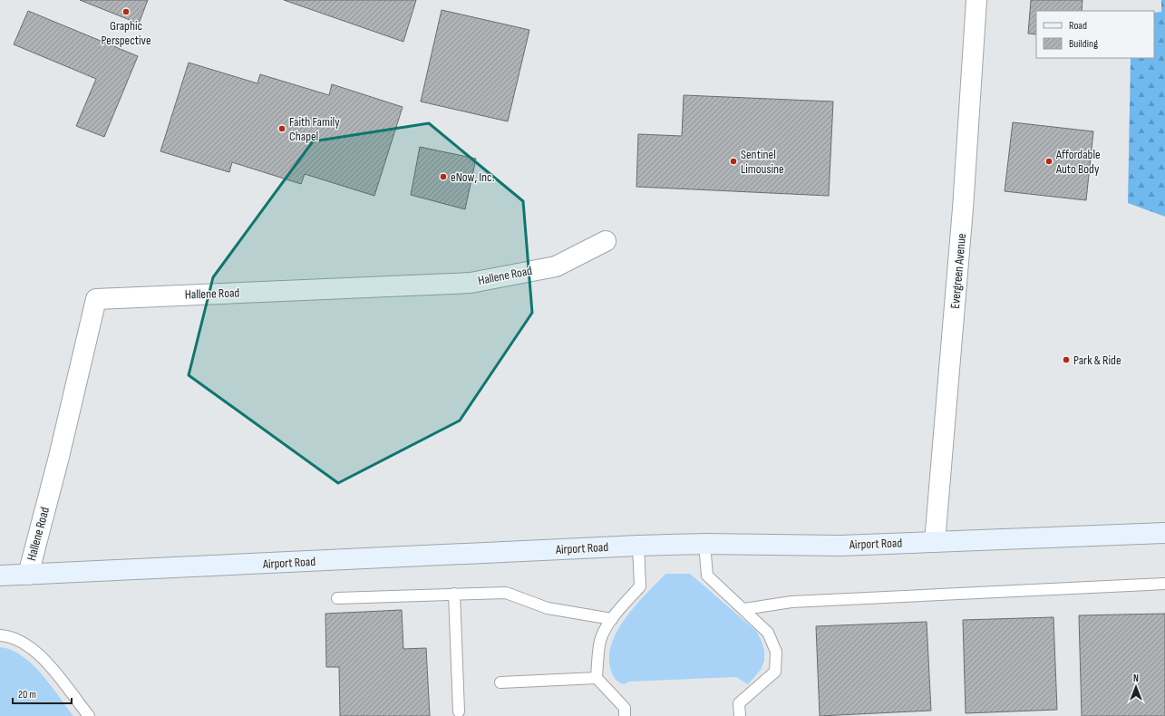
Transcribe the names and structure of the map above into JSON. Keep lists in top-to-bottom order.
{
  "streets": {
    "main road": ["Airport Road"],
    "street": ["Evergreen Avenue", "Hallene Road"]
  },
  "crossings": [
    ["Evergreen Avenue", "Airport Road"],
    ["Hallene Road", "Airport Road"]
  ],
  "places": [
    "Graphic Perspective",
    "Faith Family Chapel",
    "Sentinel Limousine",
    "Affordable Auto Body",
    "eNow, Inc.",
    "Park & Ride"
  ],
  "legend": ["Road", "Building"],
  "scale_bar": "20 m",
  "north": "top"
}
